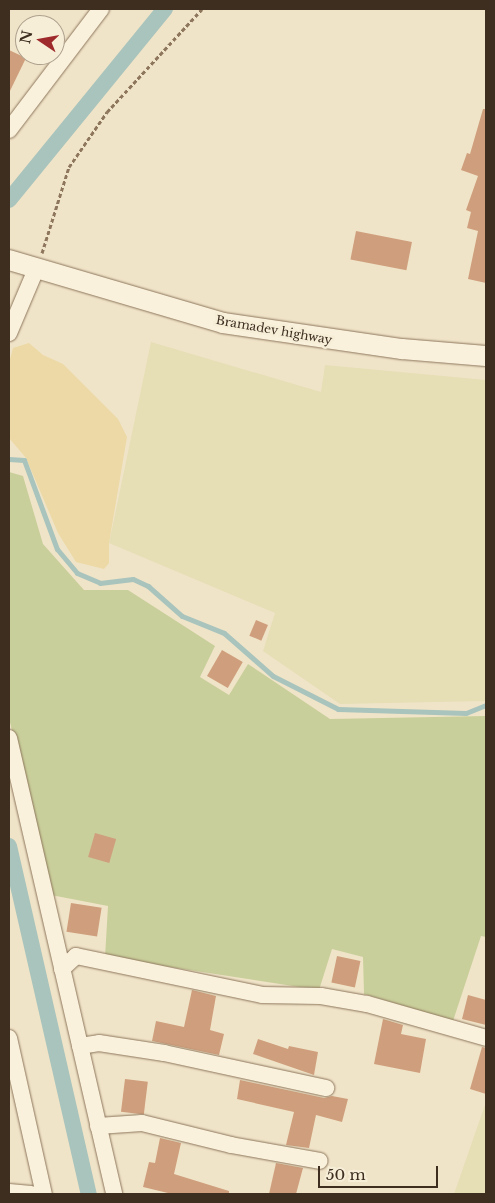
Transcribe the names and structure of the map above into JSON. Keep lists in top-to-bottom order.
{
  "streets": {
    "street": ["Bramadev highway"]
  },
  "scale_bar": "50 m",
  "north": "left"
}
